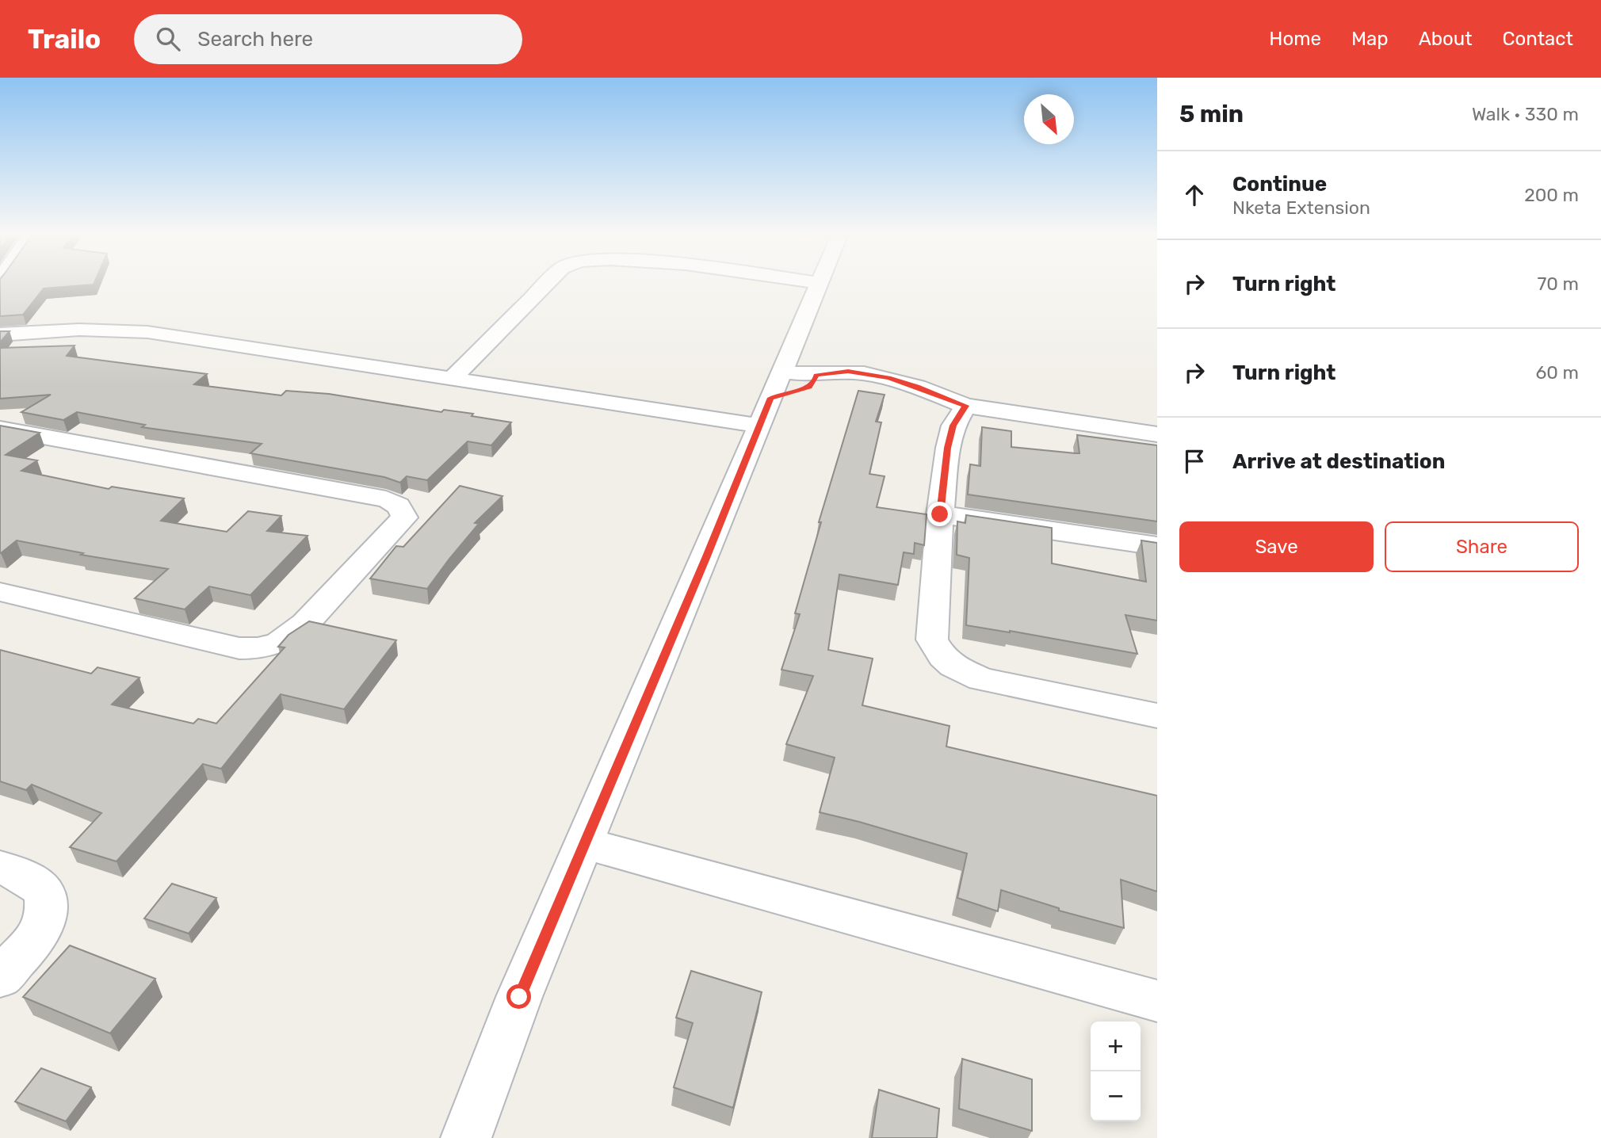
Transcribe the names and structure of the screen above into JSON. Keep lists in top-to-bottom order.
{
  "north": "bottom right",
  "page": {
    "header": "Trailo",
    "search": "Search here",
    "nav": [
      "Home",
      "Map",
      "About",
      "Contact"
    ],
    "heading": ["5 min", "Walk · 330 m"],
    "list": [
      ["Continue", "Nketa Extension", "200 m"],
      ["Turn right", "70 m"],
      ["Turn right", "60 m"],
      "Arrive at destination"
    ],
    "buttons": ["Save", "Share"],
    "map_buttons": ["+", "−"]
  }
}
